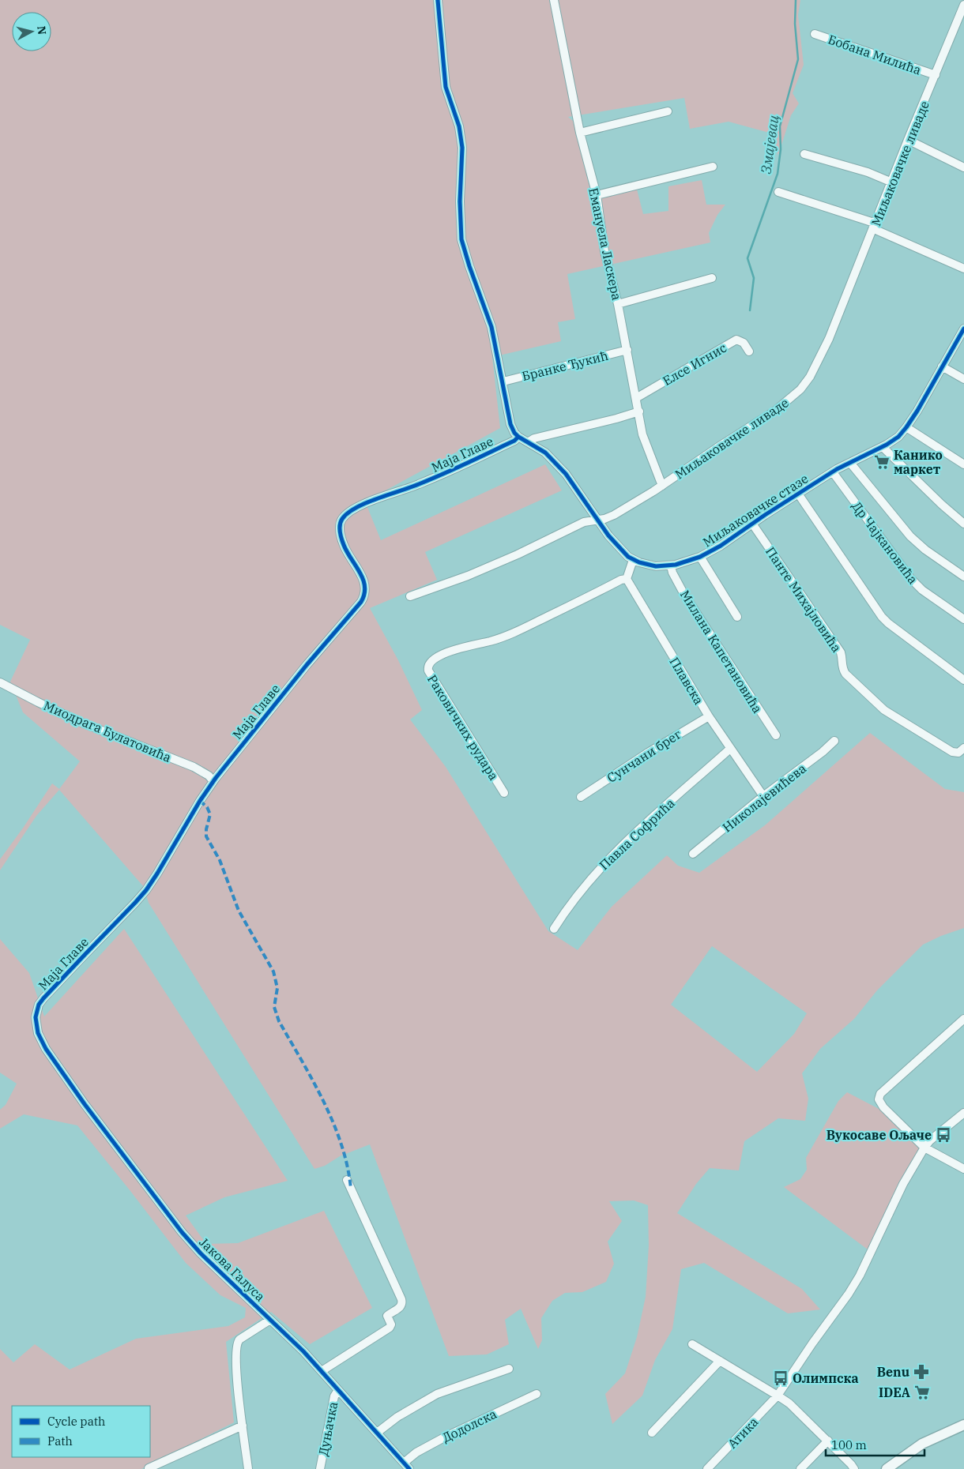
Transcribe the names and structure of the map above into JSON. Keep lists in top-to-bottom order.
{
  "streets": {
    "street": [
      "Бобана Милића",
      "Миљаковачке ливаде",
      "Емануела Ласкера",
      "Елсе Игнис",
      "Бранке Ђукић",
      "Маја Главе",
      "Миљаковачке стазе",
      "Др Чајкановића",
      "Панте Михајловића",
      "Милана Капетановића",
      "Плавска",
      "Раковичких рудара",
      "Миодрага Булатовића",
      "Сунчани брег",
      "Николајевићева",
      "Павла Софрића",
      "Јакова Галуса",
      "Додолска",
      "Дуњачка",
      "Атика"
    ]
  },
  "crossings": [
    ["Бобана Милића", "Миљаковачке ливаде"],
    ["Миљаковачке ливаде", "Емануела Ласкера"],
    ["Миљаковачке ливаде", "Миљаковачке стазе"],
    ["Емануела Ласкера", "Елсе Игнис"],
    ["Емануела Ласкера", "Бранке Ђукић"],
    ["Маја Главе", "Миљаковачке стазе"],
    ["Маја Главе", "Миодрага Булатовића"],
    ["Маја Главе", "Јакова Галуса"],
    ["Миљаковачке стазе", "Др Чајкановића"],
    ["Миљаковачке стазе", "Панте Михајловића"],
    ["Миљаковачке стазе", "Милана Капетановића"],
    ["Плавска", "Раковичких рудара"],
    ["Плавска", "Сунчани брег"],
    ["Плавска", "Николајевићева"],
    ["Плавска", "Павла Софрића"],
    ["Јакова Галуса", "Додолска"],
    ["Јакова Галуса", "Дуњачка"]
  ],
  "water": ["Змајевац"],
  "places": {
    "supermarket": ["Канико маркет", "IDEA"],
    "bus stop": ["Вукосаве Ољаче", "Олимпска"],
    "pharmacy": ["Benu"]
  },
  "legend": ["Cycle path", "Path"],
  "scale_bar": "100 m",
  "north": "right"
}
